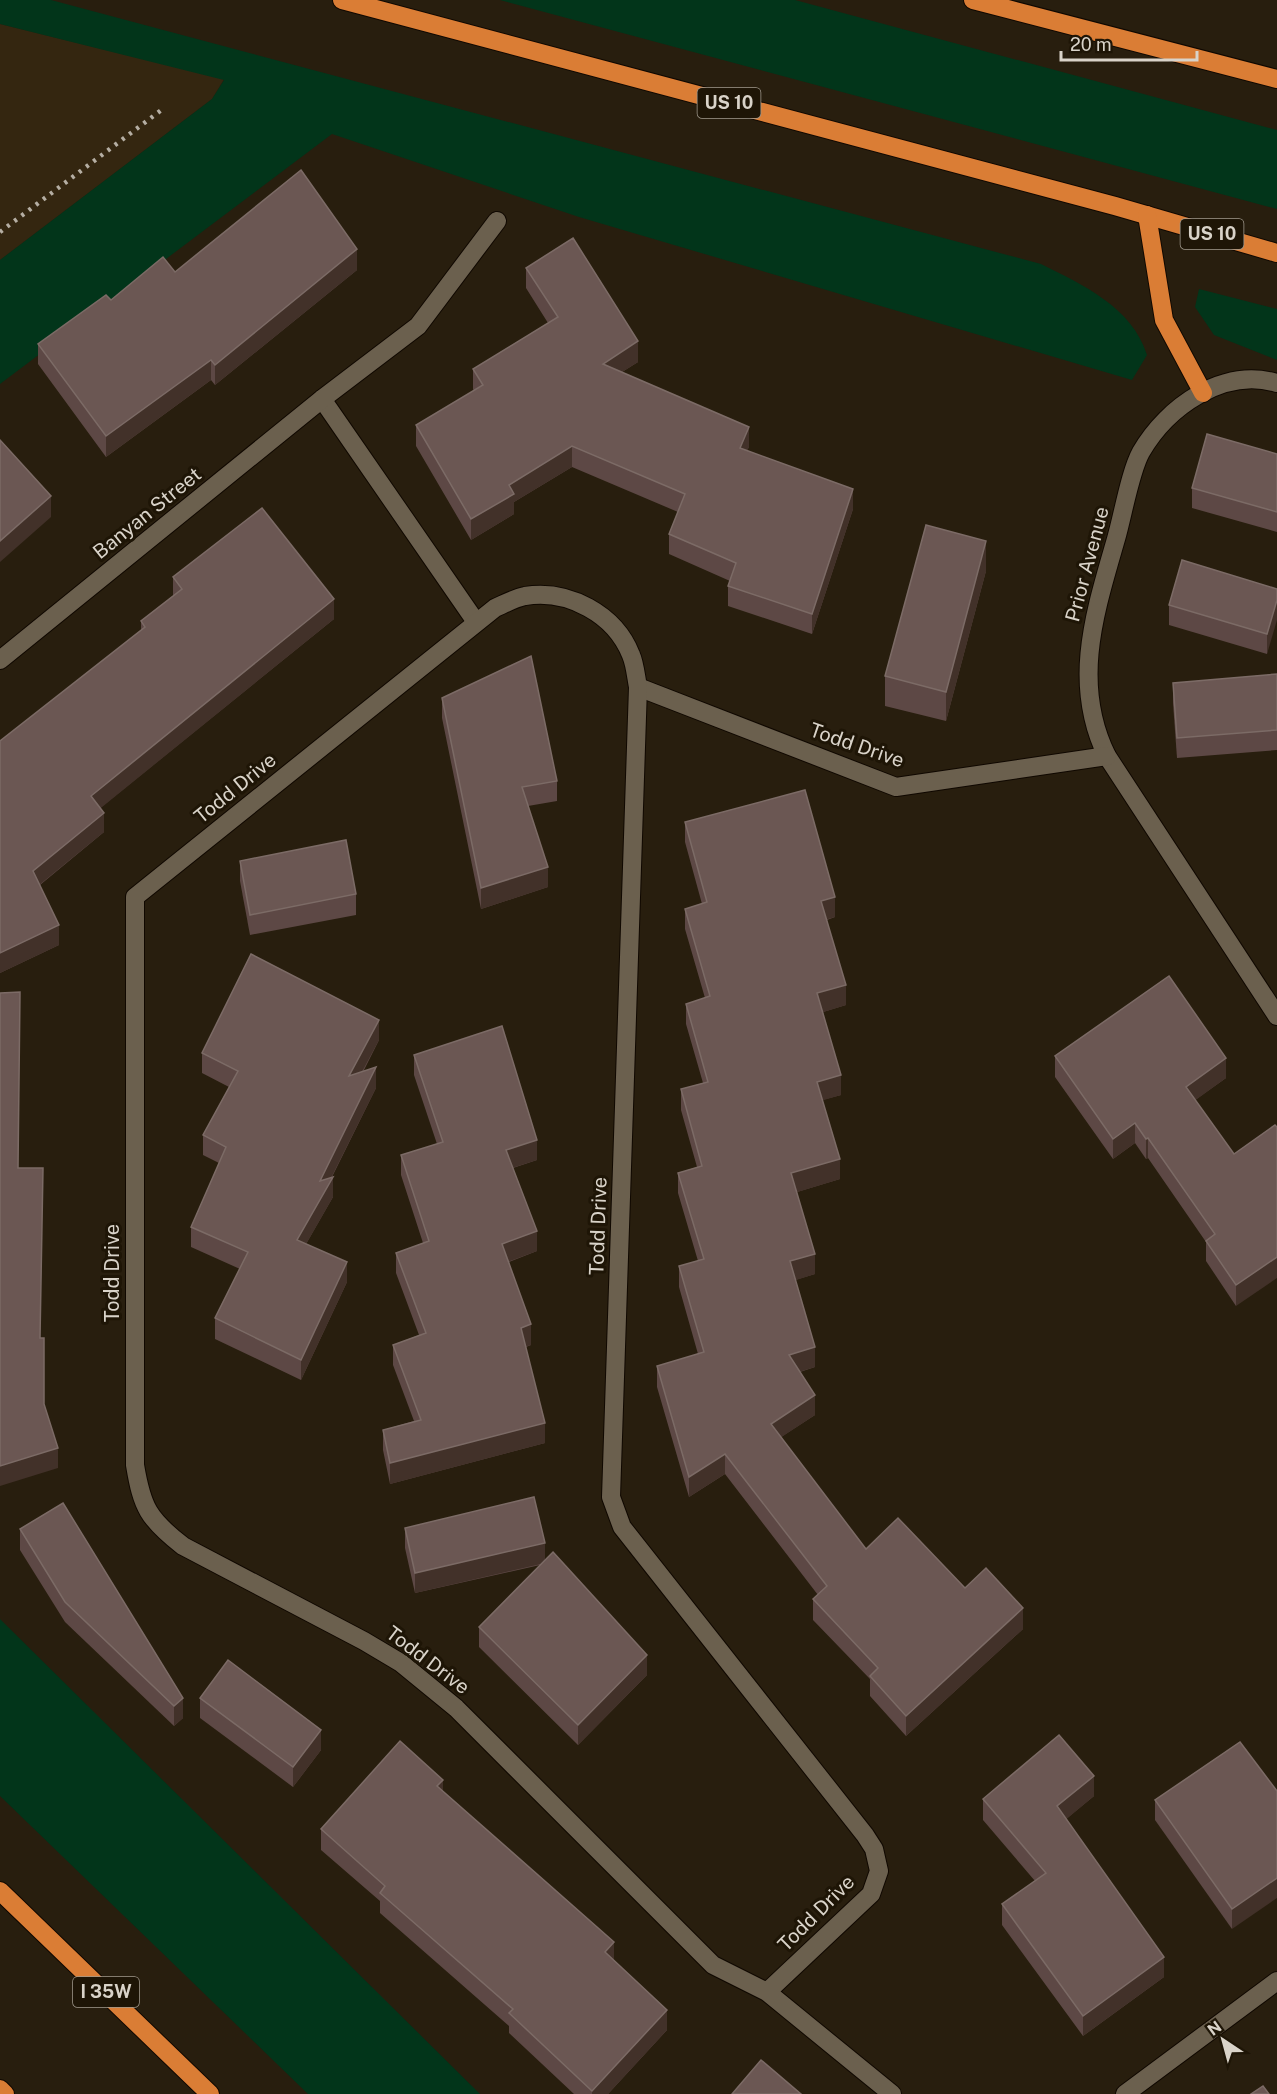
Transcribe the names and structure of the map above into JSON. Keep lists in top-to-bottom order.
{
  "streets": {
    "highway": ["US 10", "I 35W"],
    "street": ["Banyan Street", "Prior Avenue", "Todd Drive"]
  },
  "crossings": [
    ["Prior Avenue", "Todd Drive"]
  ],
  "scale_bar": "20 m",
  "north": "top left"
}
